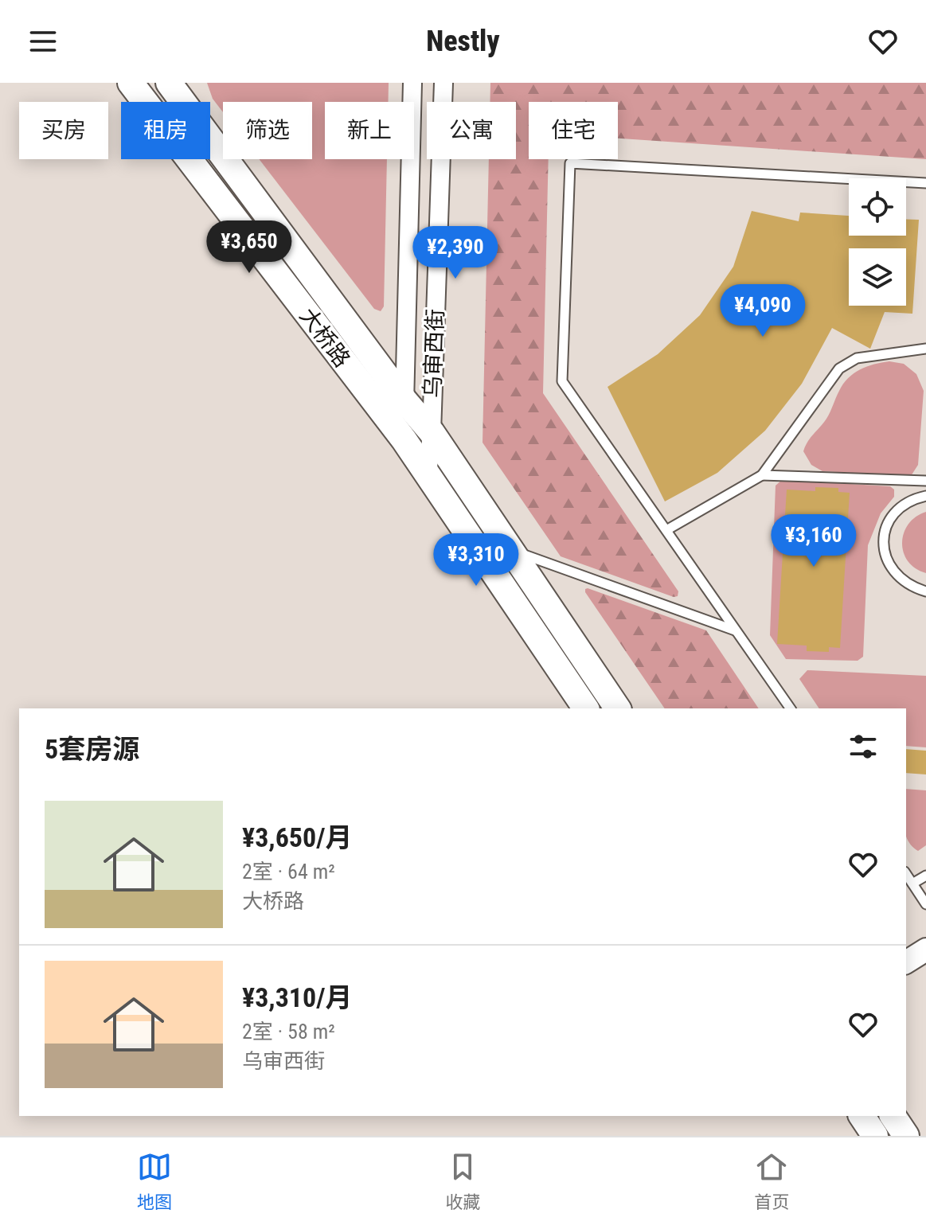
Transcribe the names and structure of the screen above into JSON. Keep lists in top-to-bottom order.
{
  "streets": {
    "main road": ["大桥路", "乌审西街"]
  },
  "crossings": [
    ["大桥路", "乌审西街"]
  ],
  "page": {
    "header": "Nestly",
    "chip": [
      "买房",
      "租房",
      "筛选",
      "新上",
      "公寓",
      "住宅"
    ],
    "price": [
      "¥3,650",
      "¥2,390",
      "¥4,090",
      "¥3,160",
      "¥3,310"
    ],
    "heading": "5套房源",
    "list": [
      {
        "name": "¥3,650/月",
        "note": "2室 · 64 m² · 大桥路"
      },
      {
        "name": "¥3,310/月",
        "note": "2室 · 58 m² · 乌审西街"
      }
    ],
    "tabs": ["地图", "收藏", "首页"]
  }
}
